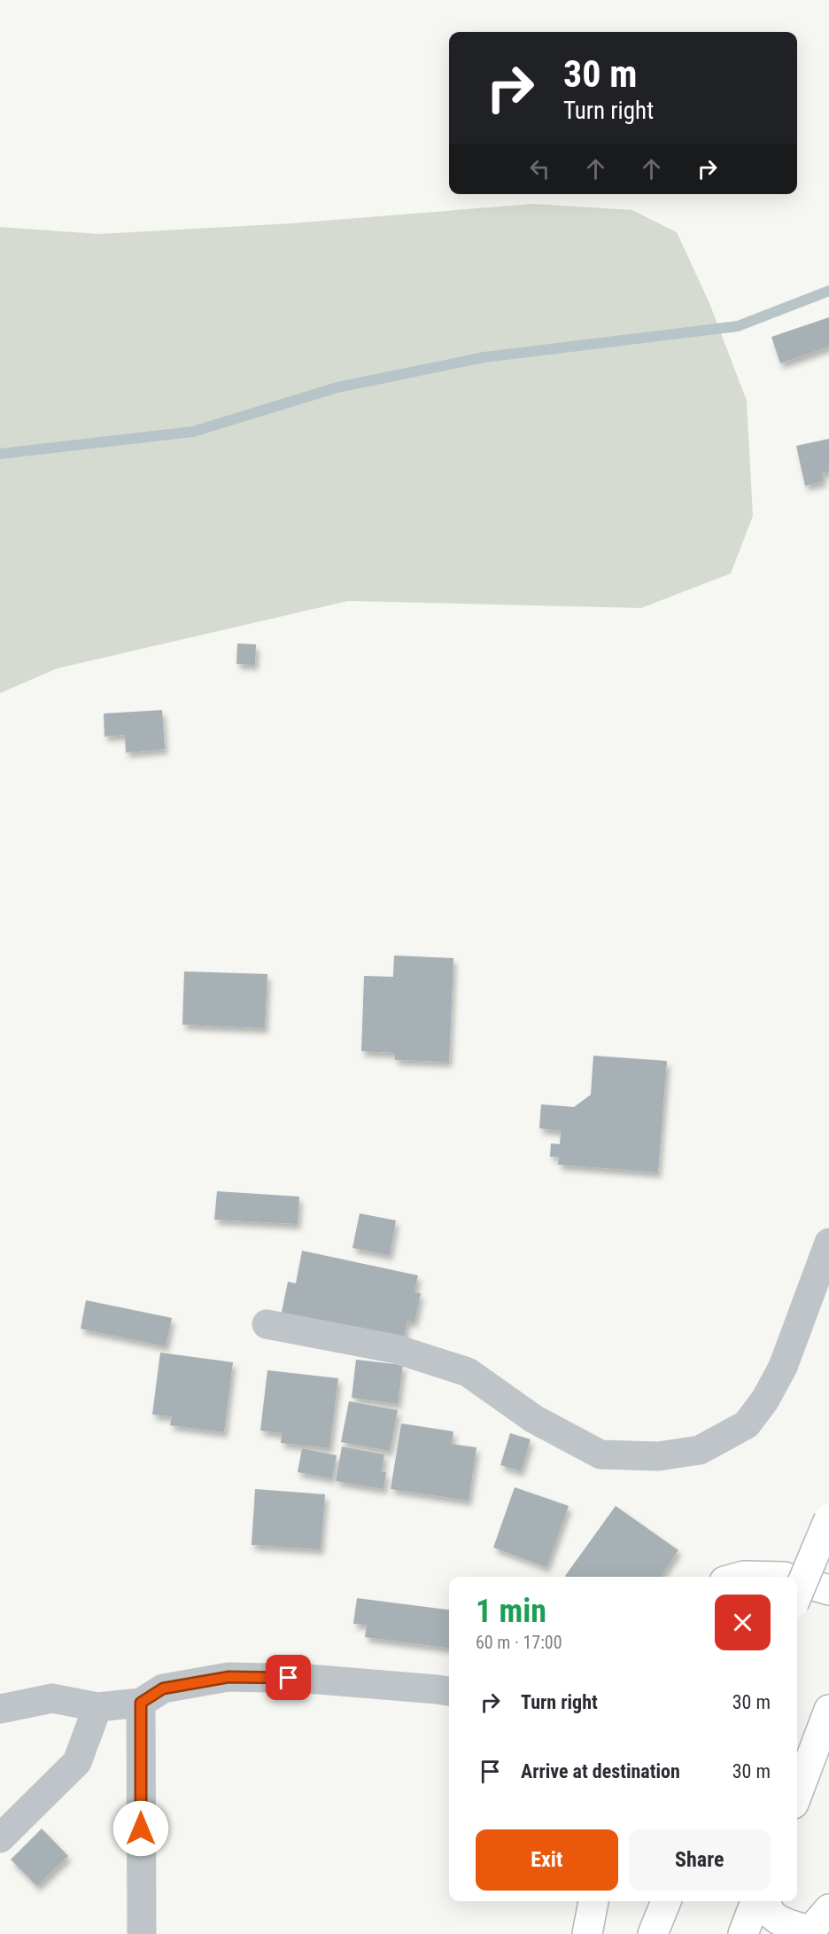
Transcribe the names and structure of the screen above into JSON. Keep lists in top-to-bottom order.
{
  "page": {
    "turn": ["30 m", "Turn right"],
    "heading": ["1 min", "60 m · 17:00"],
    "list": [
      {
        "name": "Turn right",
        "value": "30 m"
      },
      {
        "name": "Arrive at destination",
        "value": "30 m"
      }
    ],
    "buttons": ["Exit", "Share"]
  }
}
